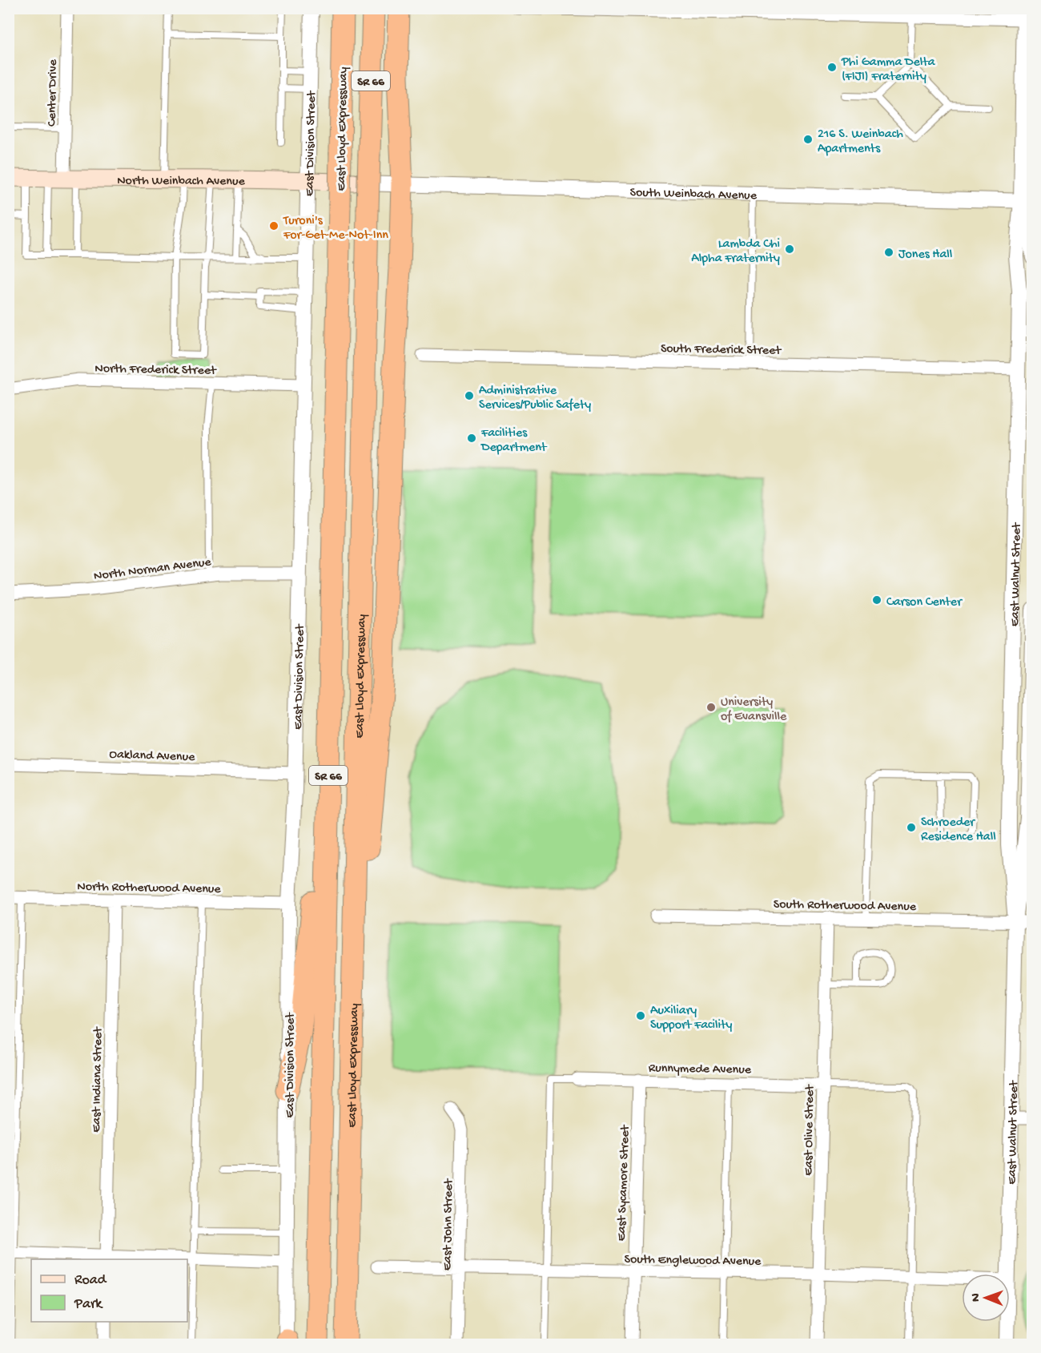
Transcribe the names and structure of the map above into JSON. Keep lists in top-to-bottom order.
{
  "streets": {
    "highway": ["SR 66", "East Lloyd Expressway"],
    "main road": ["North Weinbach Avenue"],
    "street": [
      "Center Drive",
      "East Division Street",
      "South Weinbach Avenue",
      "South Frederick Street",
      "North Frederick Street",
      "North Norman Avenue",
      "East Walnut Street",
      "Oakland Avenue",
      "North Rotherwood Avenue",
      "South Rotherwood Avenue",
      "Runnymede Avenue",
      "East Indiana Street",
      "East Olive Street",
      "East Sycamore Street",
      "East John Street",
      "South Englewood Avenue"
    ]
  },
  "crossings": [
    ["Center Drive", "North Weinbach Avenue"],
    ["East Division Street", "North Weinbach Avenue"],
    ["East Division Street", "North Frederick Street"],
    ["East Division Street", "North Norman Avenue"],
    ["East Division Street", "Oakland Avenue"],
    ["East Division Street", "North Rotherwood Avenue"],
    ["North Weinbach Avenue", "South Weinbach Avenue"],
    ["South Weinbach Avenue", "East Walnut Street"],
    ["South Frederick Street", "East Walnut Street"],
    ["East Walnut Street", "South Rotherwood Avenue"],
    ["North Rotherwood Avenue", "East Indiana Street"],
    ["South Rotherwood Avenue", "East Olive Street"],
    ["Runnymede Avenue", "East Olive Street"],
    ["Runnymede Avenue", "East Sycamore Street"],
    ["East Olive Street", "South Englewood Avenue"],
    ["East Sycamore Street", "South Englewood Avenue"],
    ["East John Street", "South Englewood Avenue"]
  ],
  "places": [
    "Phi Gamma Delta (FIJI) Fraternity",
    "216 S. Weinbach Apartments",
    "Turoni's For-Get-Me-Not-Inn",
    "Lambda Chi Alpha Fraternity",
    "Jones Hall",
    "Administrative Services/Public Safety",
    "Facilities Department",
    "Carson Center",
    "University of Evansville",
    "Schroeder Residence Hall",
    "Auxiliary Support Facility"
  ],
  "legend": ["Road", "Park"],
  "north": "left"
}
